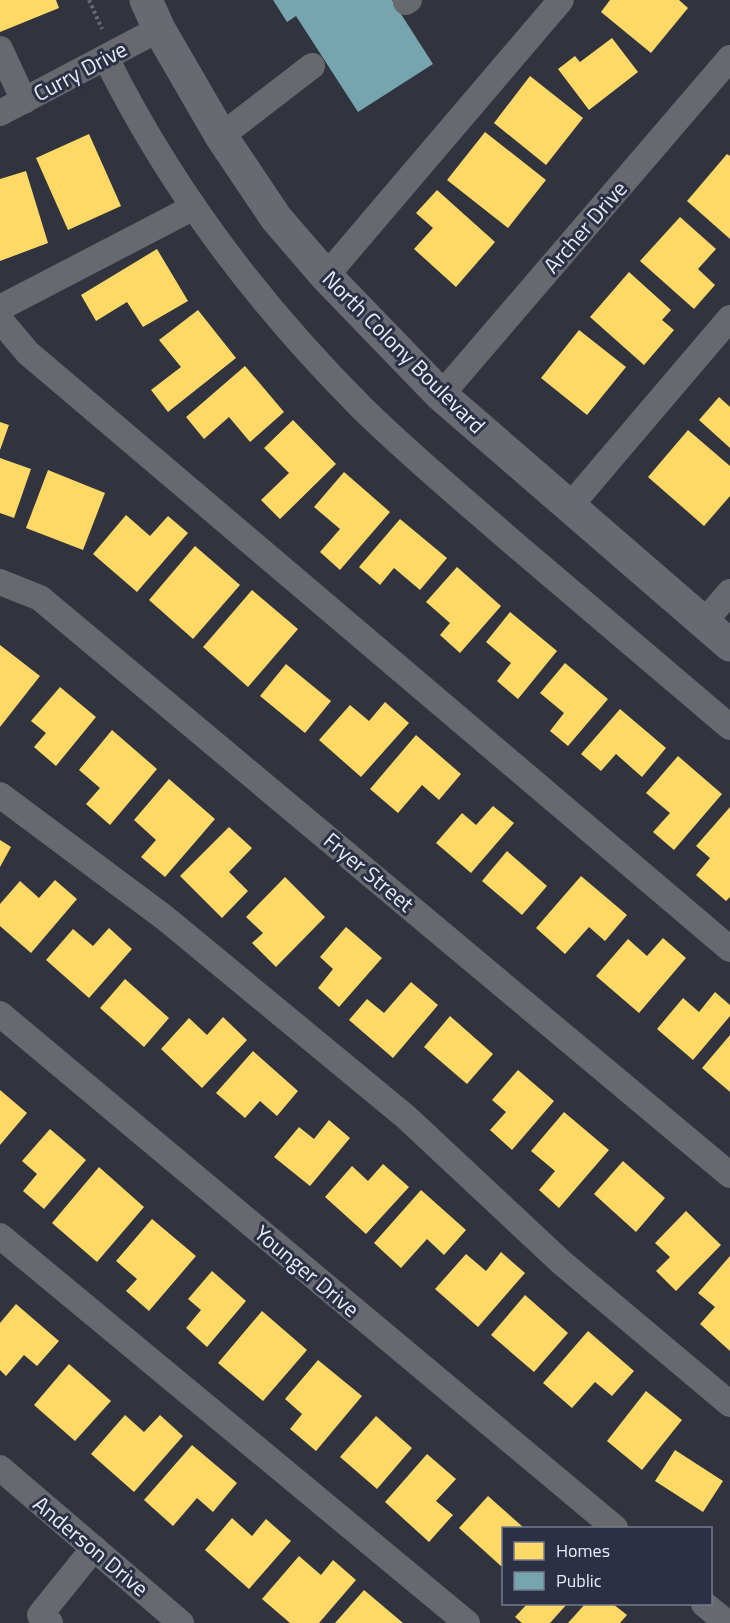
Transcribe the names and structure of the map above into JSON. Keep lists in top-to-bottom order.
{
  "streets": {
    "main road": ["North Colony Boulevard"],
    "street": [
      "Curry Drive",
      "Archer Drive",
      "Fryer Street",
      "Younger Drive",
      "Anderson Drive"
    ]
  },
  "crossings": [
    ["Curry Drive", "North Colony Boulevard"],
    ["Archer Drive", "North Colony Boulevard"]
  ],
  "legend": ["Homes", "Public"]
}
